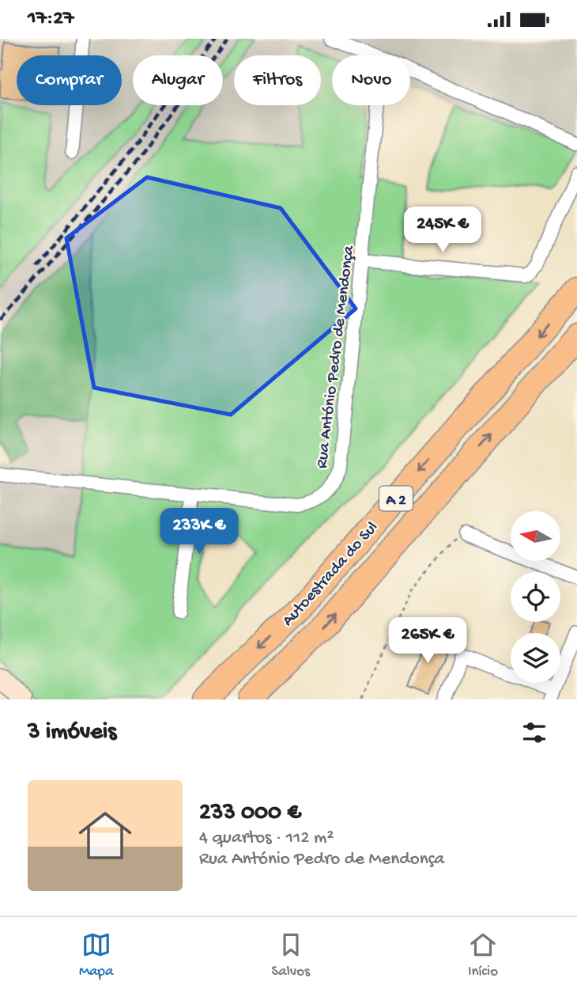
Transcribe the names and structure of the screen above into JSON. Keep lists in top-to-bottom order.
{
  "streets": {
    "highway": ["A 2", "Autoestrada do Sul"],
    "street": ["Rua António Pedro de Mendonça"]
  },
  "north": "left",
  "page": {
    "status": "17:27",
    "chip": [
      "Comprar",
      "Alugar",
      "Filtros",
      "Novo"
    ],
    "price": ["245K €", "233K €", "265K €"],
    "heading": "3 imóveis",
    "list": [
      {
        "name": "233 000 €",
        "note": "4 quartos · 112 m² · Rua António Pedro de Mendonça"
      }
    ],
    "tabs": ["Mapa", "Salvos", "Início"]
  }
}
